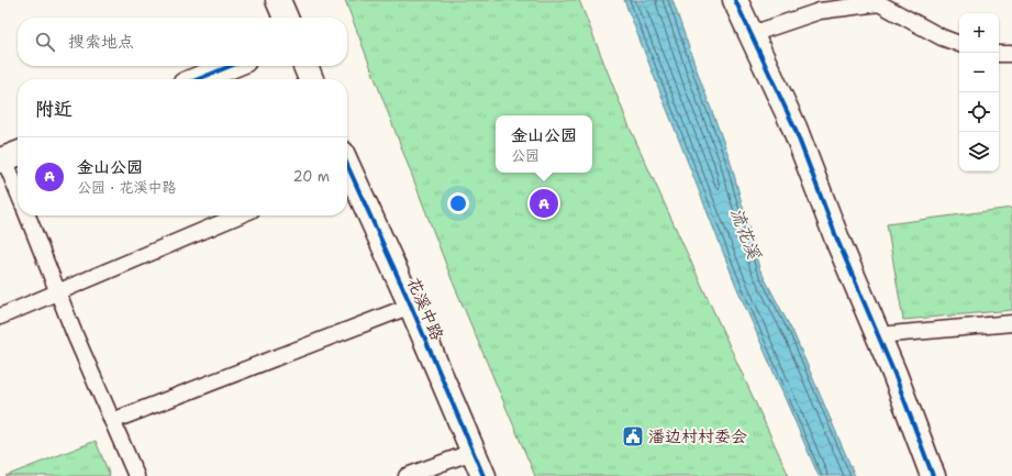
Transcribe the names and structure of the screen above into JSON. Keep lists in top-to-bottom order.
{
  "streets": {
    "street": ["花溪中路"]
  },
  "water": ["流花溪"],
  "places": {
    "public building": ["潘边村村委会"]
  },
  "page": {
    "map_buttons": ["+", "−"],
    "search": "搜索地点",
    "heading": "附近",
    "popup": ["金山公园", "公园"],
    "list": [
      {
        "mark": "A",
        "name": "金山公园",
        "note": "公园 · 花溪中路",
        "value": "20 m"
      }
    ],
    "pins": "A"
  }
}
